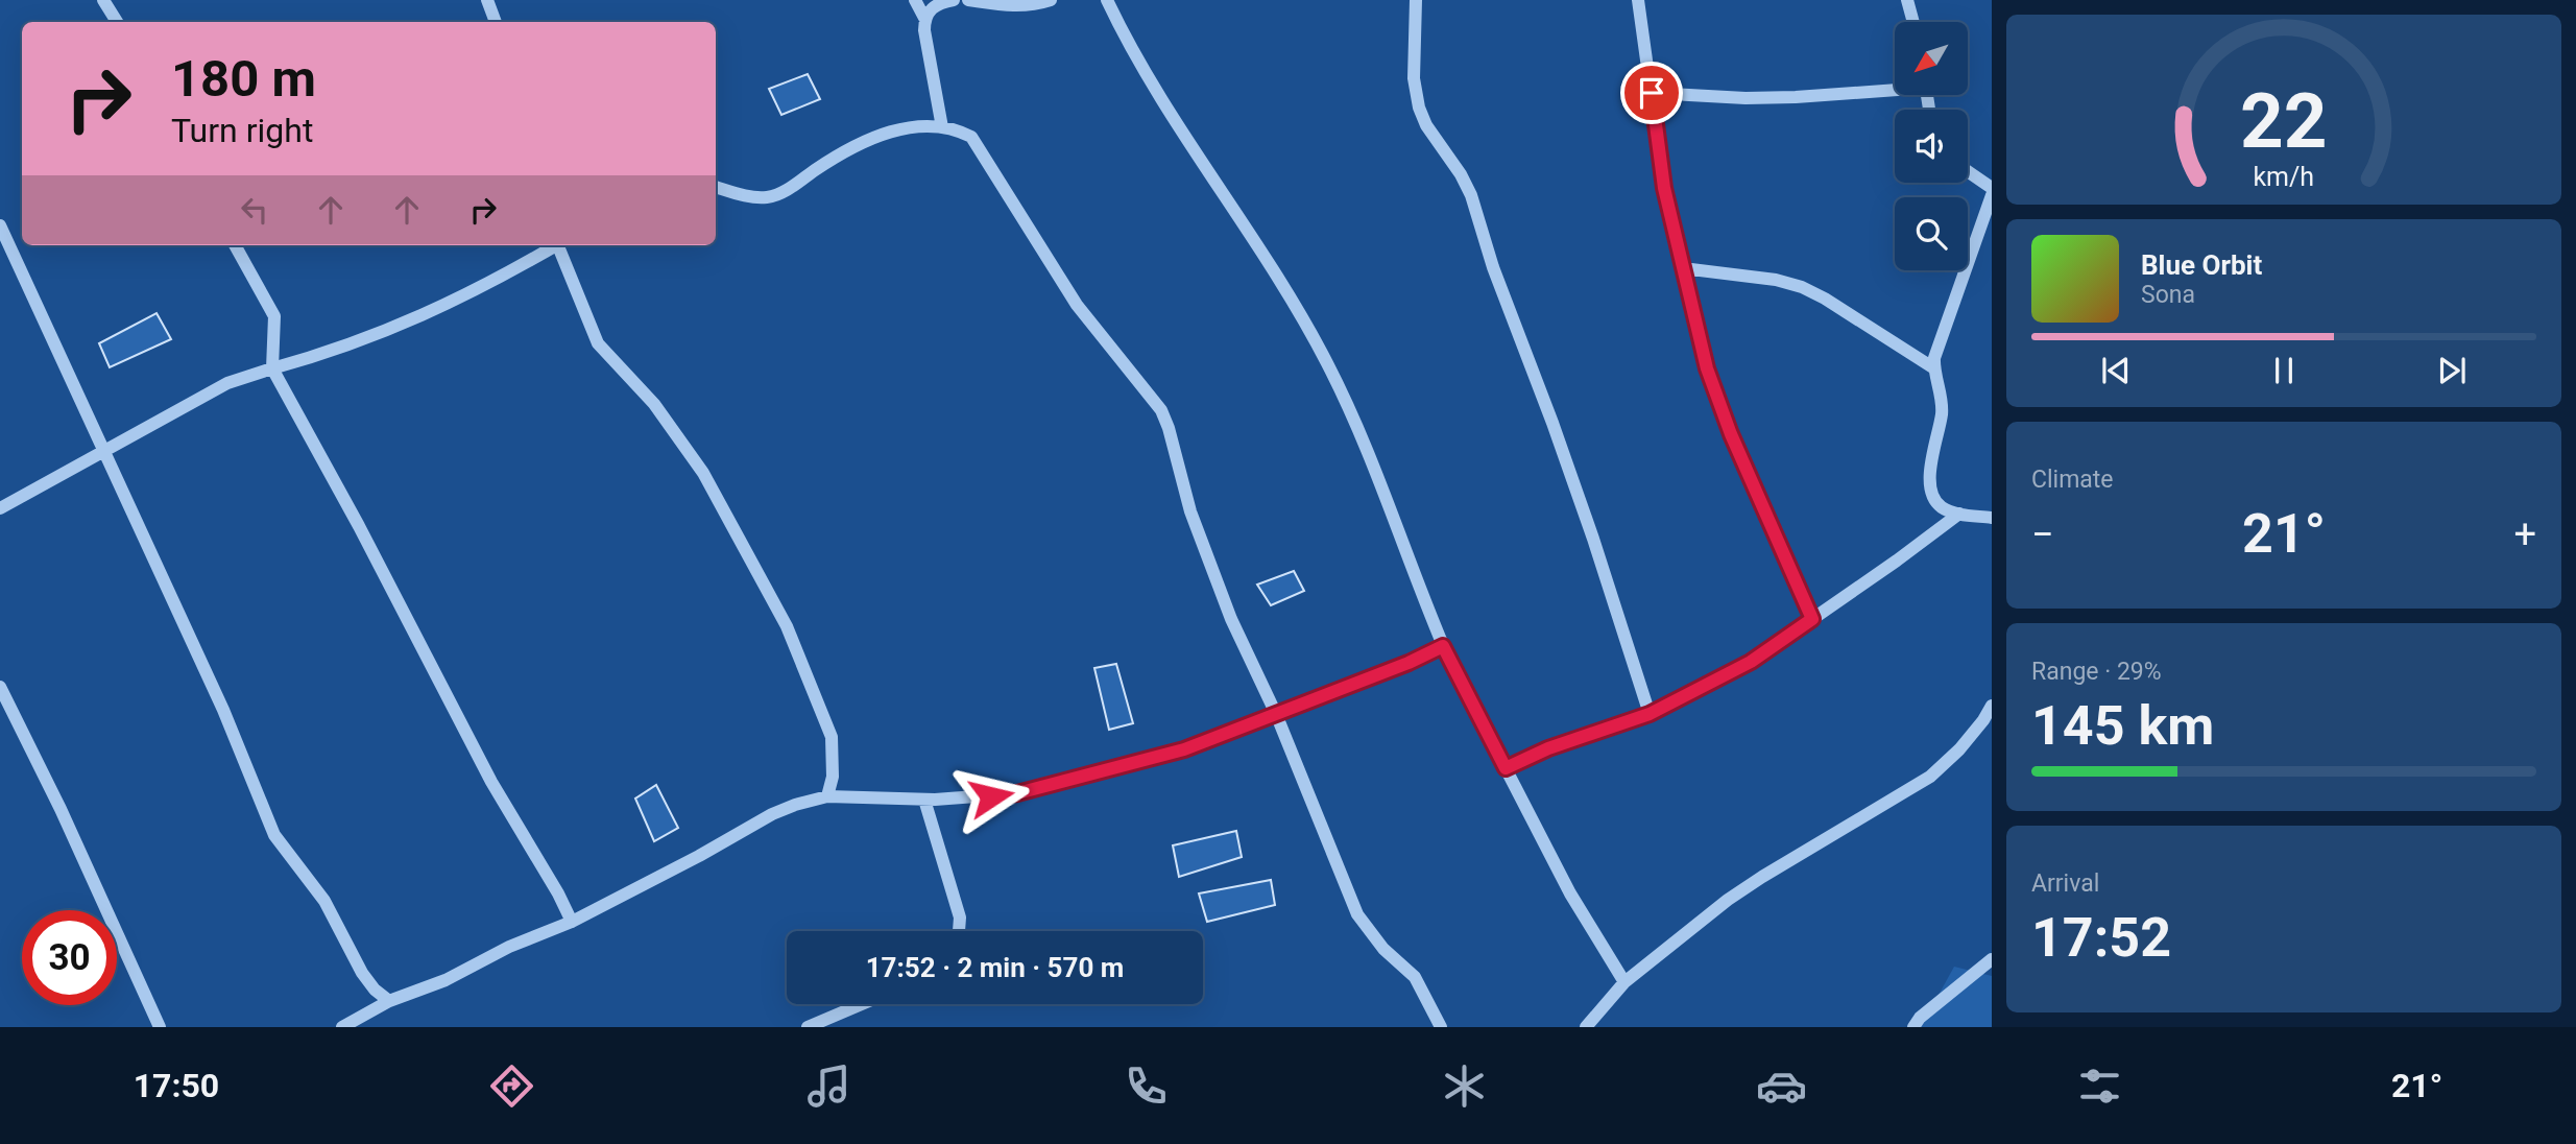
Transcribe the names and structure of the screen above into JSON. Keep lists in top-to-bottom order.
{
  "north": "bottom left",
  "page": {
    "turn": ["180 m", "Turn right"],
    "song": ["Blue Orbit", "Sona"],
    "tile": [
      "Climate",
      ["Range · 29%", "145 km"],
      ["Arrival", "17:52"]
    ],
    "heat": ["−", "21°", "+"],
    "limit": "30",
    "trip": "17:52 · 2 min · 570 m",
    "tabs": ["17:50", "21°"],
    "gauge": ["22", "km/h"]
  }
}
